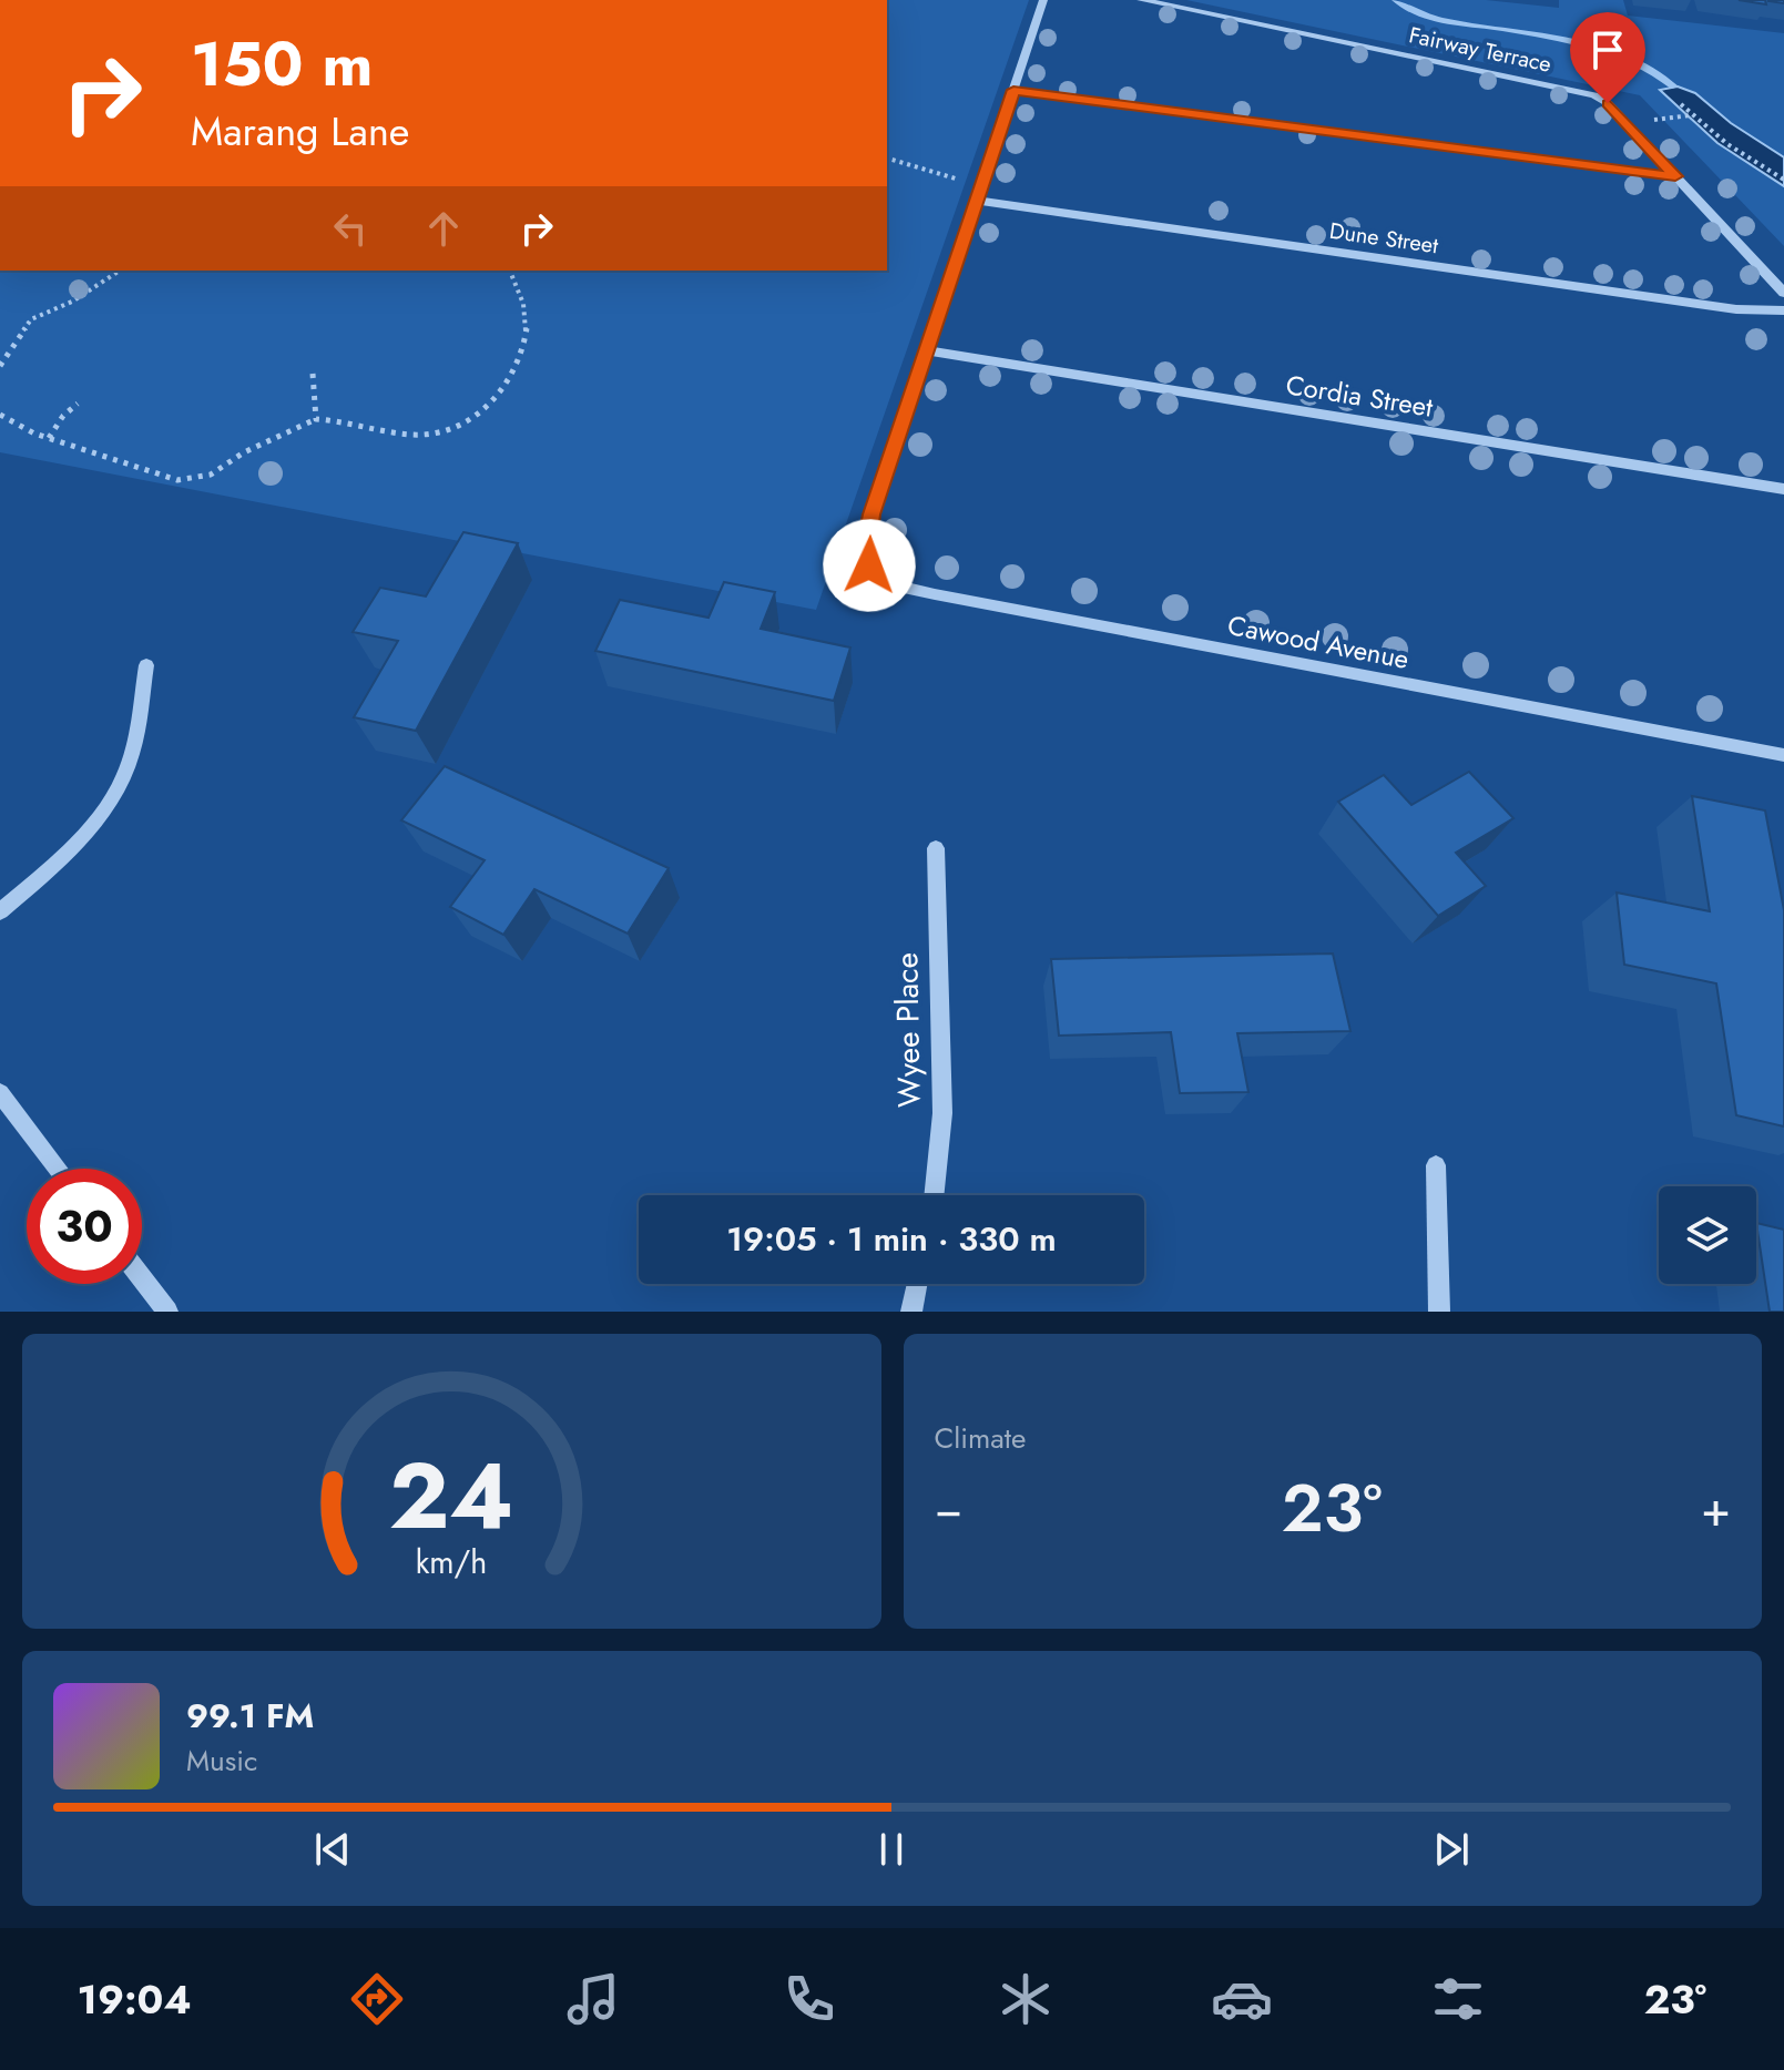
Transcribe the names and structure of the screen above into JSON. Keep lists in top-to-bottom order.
{
  "streets": {
    "street": [
      "Fairway Terrace",
      "Dune Street",
      "Cordia Street",
      "Cawood Avenue",
      "Wyee Place"
    ]
  },
  "crossings": [
    ["Cordia Street", "Cawood Avenue"]
  ],
  "page": {
    "turn": ["150 m", "Marang Lane"],
    "limit": "30",
    "trip": "19:05 · 1 min · 330 m",
    "tile": "Climate",
    "heat": ["−", "23°", "+"],
    "song": ["99.1 FM", "Music"],
    "tabs": ["19:04", "23°"],
    "gauge": ["24", "km/h"]
  }
}
